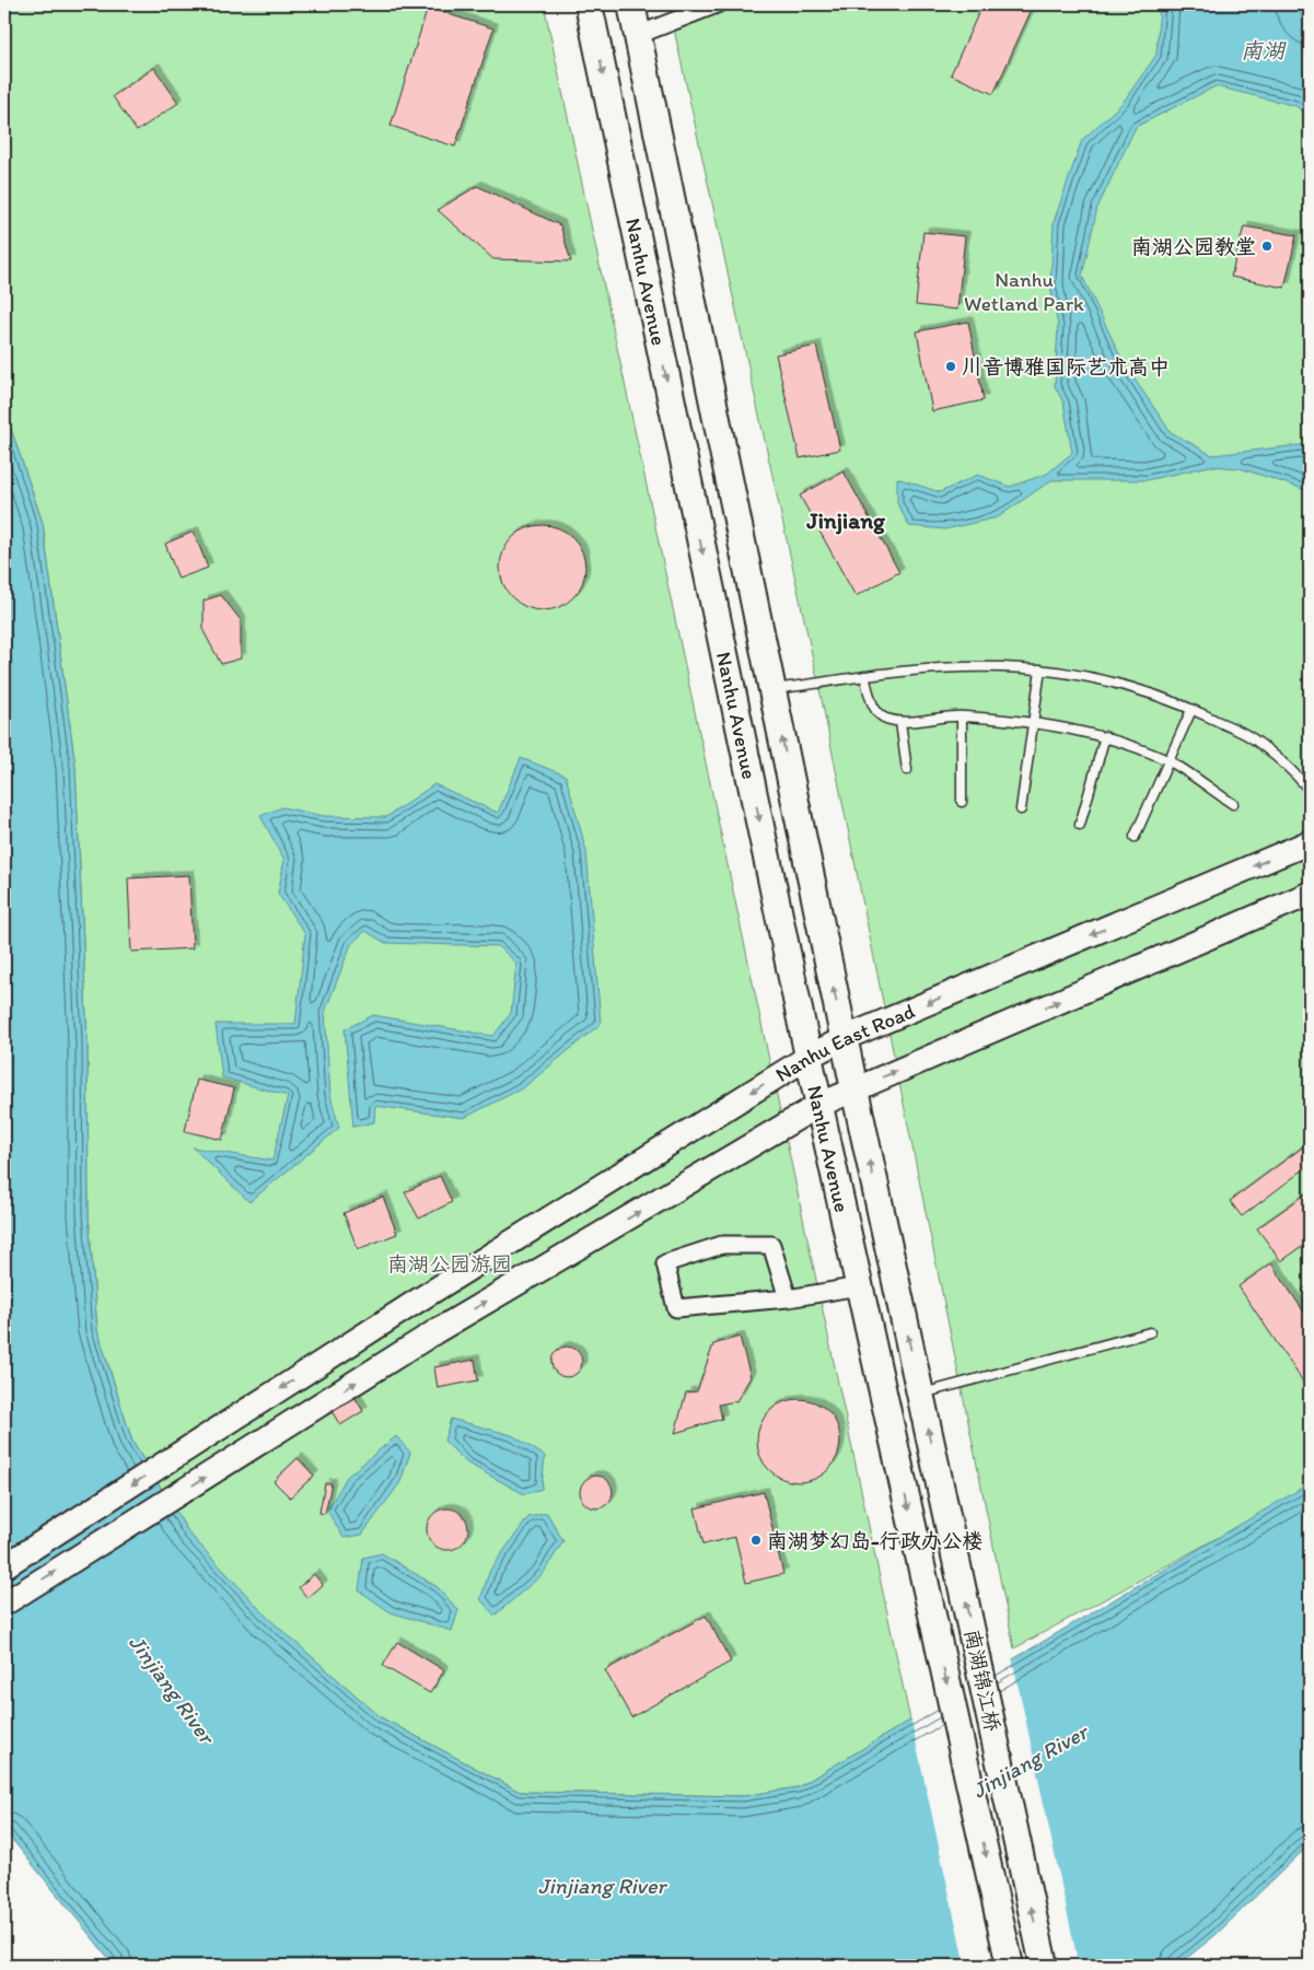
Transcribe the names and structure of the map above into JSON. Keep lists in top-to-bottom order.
{
  "streets": {
    "main road": ["Nanhu Avenue", "Nanhu East Road", "南湖锦江桥"]
  },
  "crossings": [
    ["Nanhu Avenue", "Nanhu East Road"],
    ["Nanhu Avenue", "南湖锦江桥"]
  ],
  "districts": ["Jinjiang"],
  "water": ["南湖", "Jinjiang River"],
  "parks": ["Nanhu Wetland Park", "南湖公园游园"],
  "places": ["南湖公园教堂", "川音博雅国际艺术高中", "南湖梦幻岛-行政办公楼"]
}
